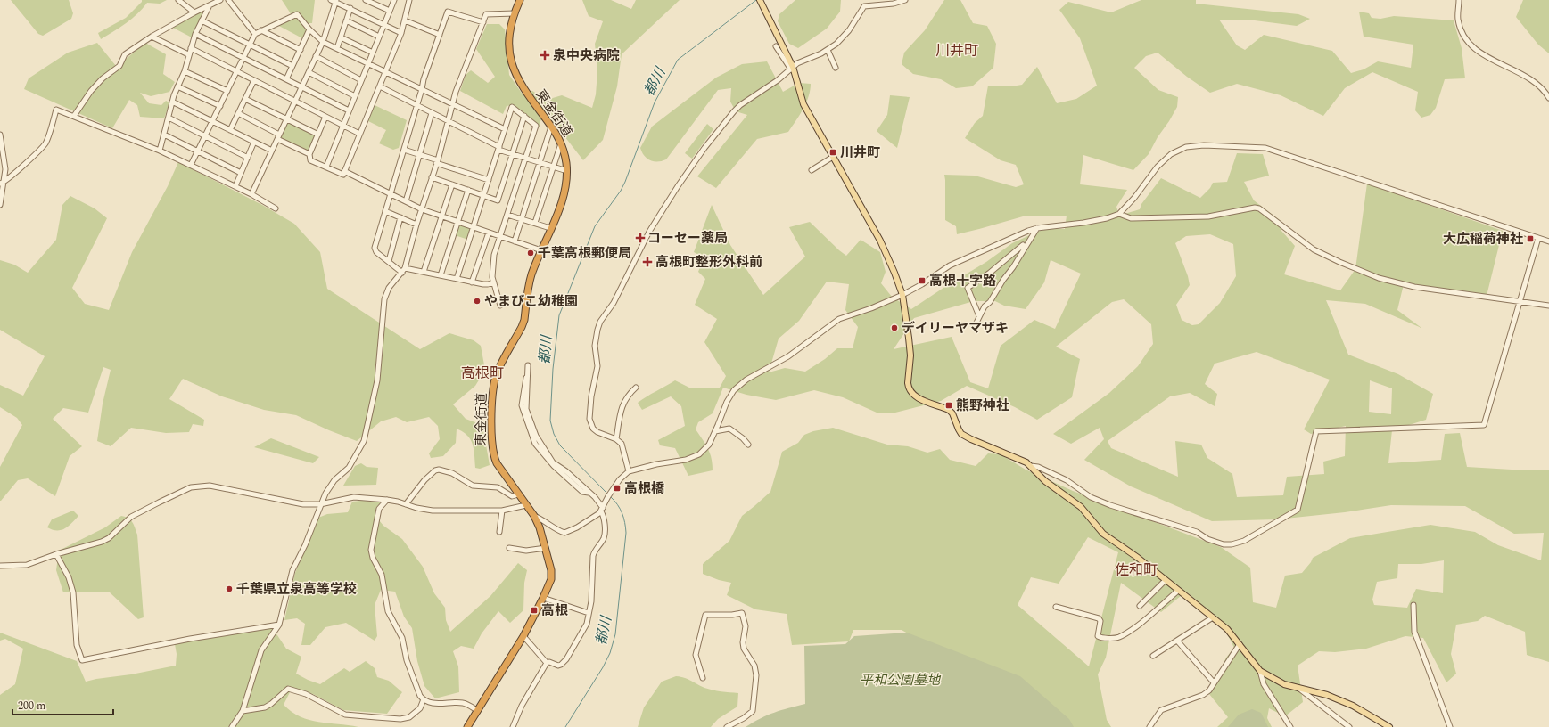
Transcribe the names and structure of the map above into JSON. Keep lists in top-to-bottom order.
{
  "streets": {
    "highway": ["東金街道"]
  },
  "districts": ["川井町", "高根町", "佐和町"],
  "water": ["都川"],
  "parks": ["平和公園墓地"],
  "places": {
    "health": ["泉中央病院", "コーセー薬局", "高根町整形外科前"],
    "transit": [
      "川井町",
      "大広稲荷神社",
      "高根十字路",
      "熊野神社",
      "高根橋",
      "高根"
    ],
    "other": [
      "千葉高根郵便局",
      "やまびこ幼稚園",
      "デイリーヤマザキ",
      "千葉県立泉高等学校"
    ]
  },
  "scale_bar": "200 m"
}
